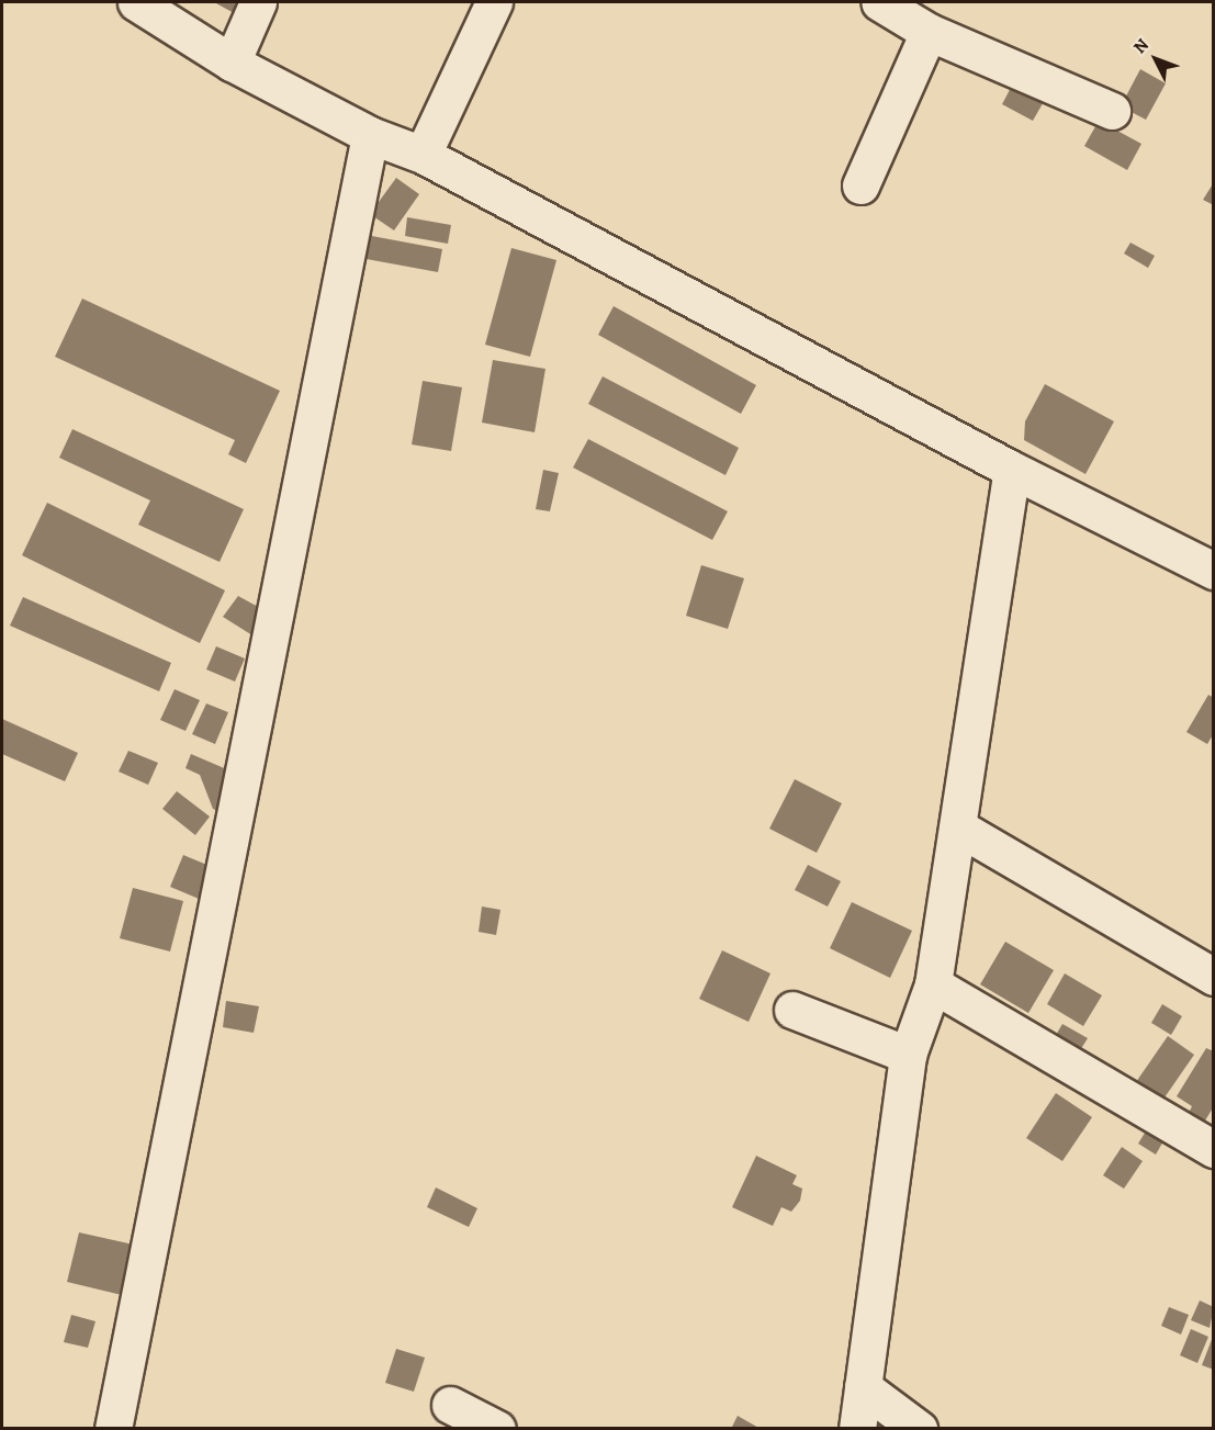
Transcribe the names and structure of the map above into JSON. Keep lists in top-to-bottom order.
{
  "north": "top left"
}
